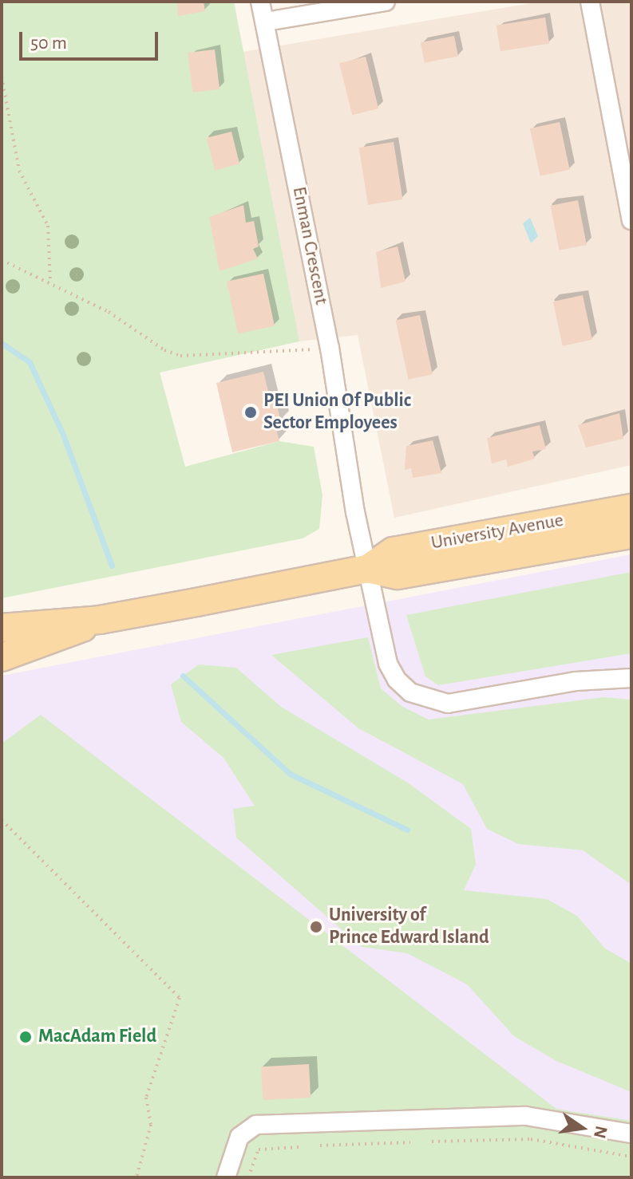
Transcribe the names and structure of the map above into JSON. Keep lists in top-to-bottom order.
{
  "streets": {
    "main road": ["University Avenue"],
    "street": ["Enman Crescent"]
  },
  "crossings": [
    ["Enman Crescent", "University Avenue"]
  ],
  "places": ["PEI Union Of Public Sector Employees", "University of Prince Edward Island", "MacAdam Field"],
  "scale_bar": "50 m",
  "north": "right"
}
